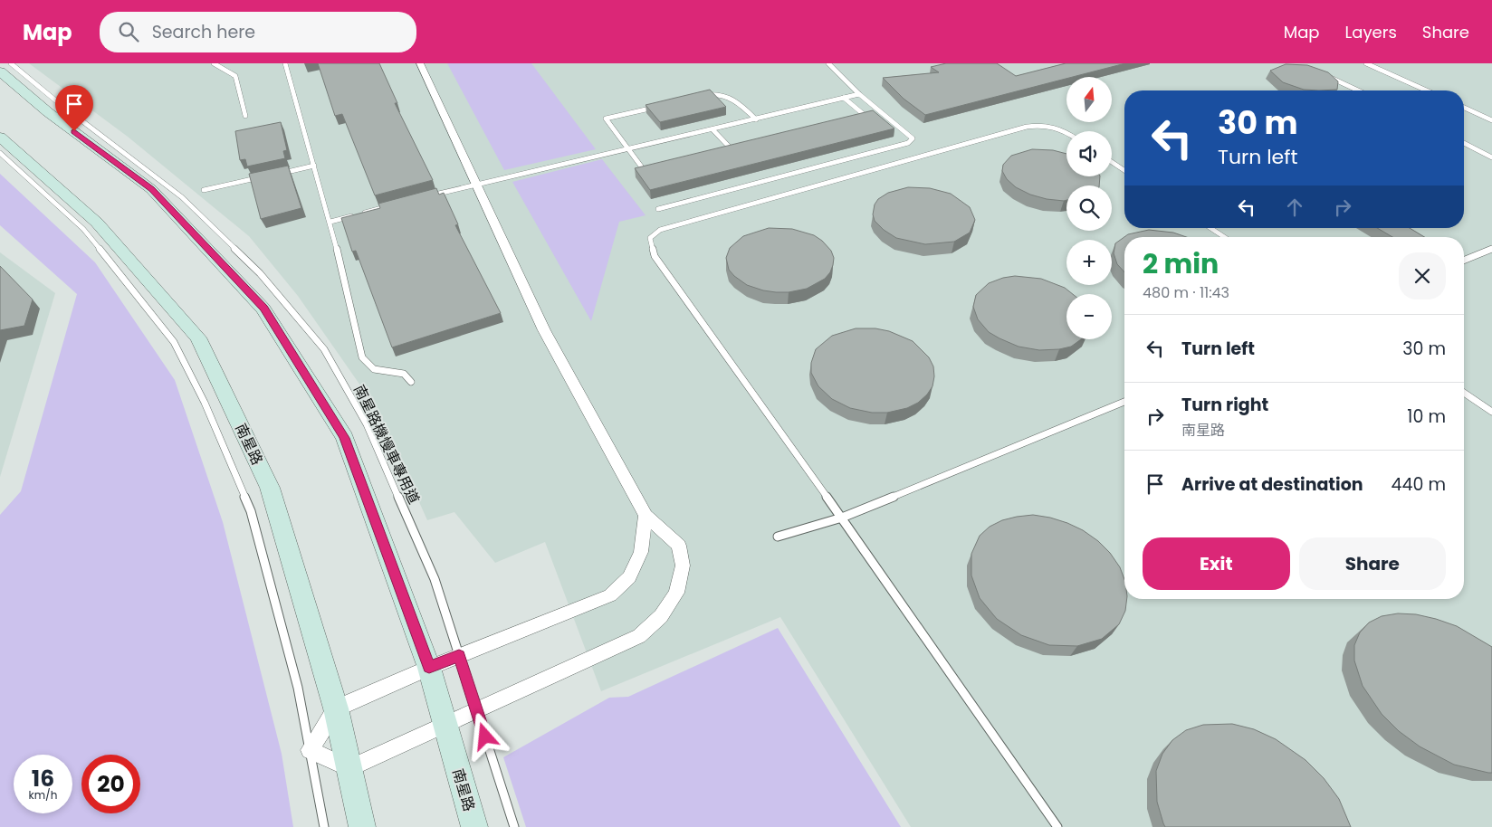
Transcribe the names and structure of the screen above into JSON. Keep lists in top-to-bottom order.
{
  "streets": {
    "street": ["南星路"],
    "lane": ["南星路機慢車專用道"]
  },
  "north": "top",
  "page": {
    "header": "Map",
    "search": "Search here",
    "nav": ["Map", "Layers", "Share"],
    "map_buttons": ["+", "−"],
    "turn": ["30 m", "Turn left"],
    "heading": ["2 min", "480 m · 11:43"],
    "list": [
      {
        "name": "Turn left",
        "value": "30 m"
      },
      {
        "name": "Turn right",
        "note": "南星路",
        "value": "10 m"
      },
      {
        "name": "Arrive at destination",
        "value": "440 m"
      }
    ],
    "buttons": ["Exit", "Share"],
    "speed": "16 km/h",
    "limit": "20"
  }
}
